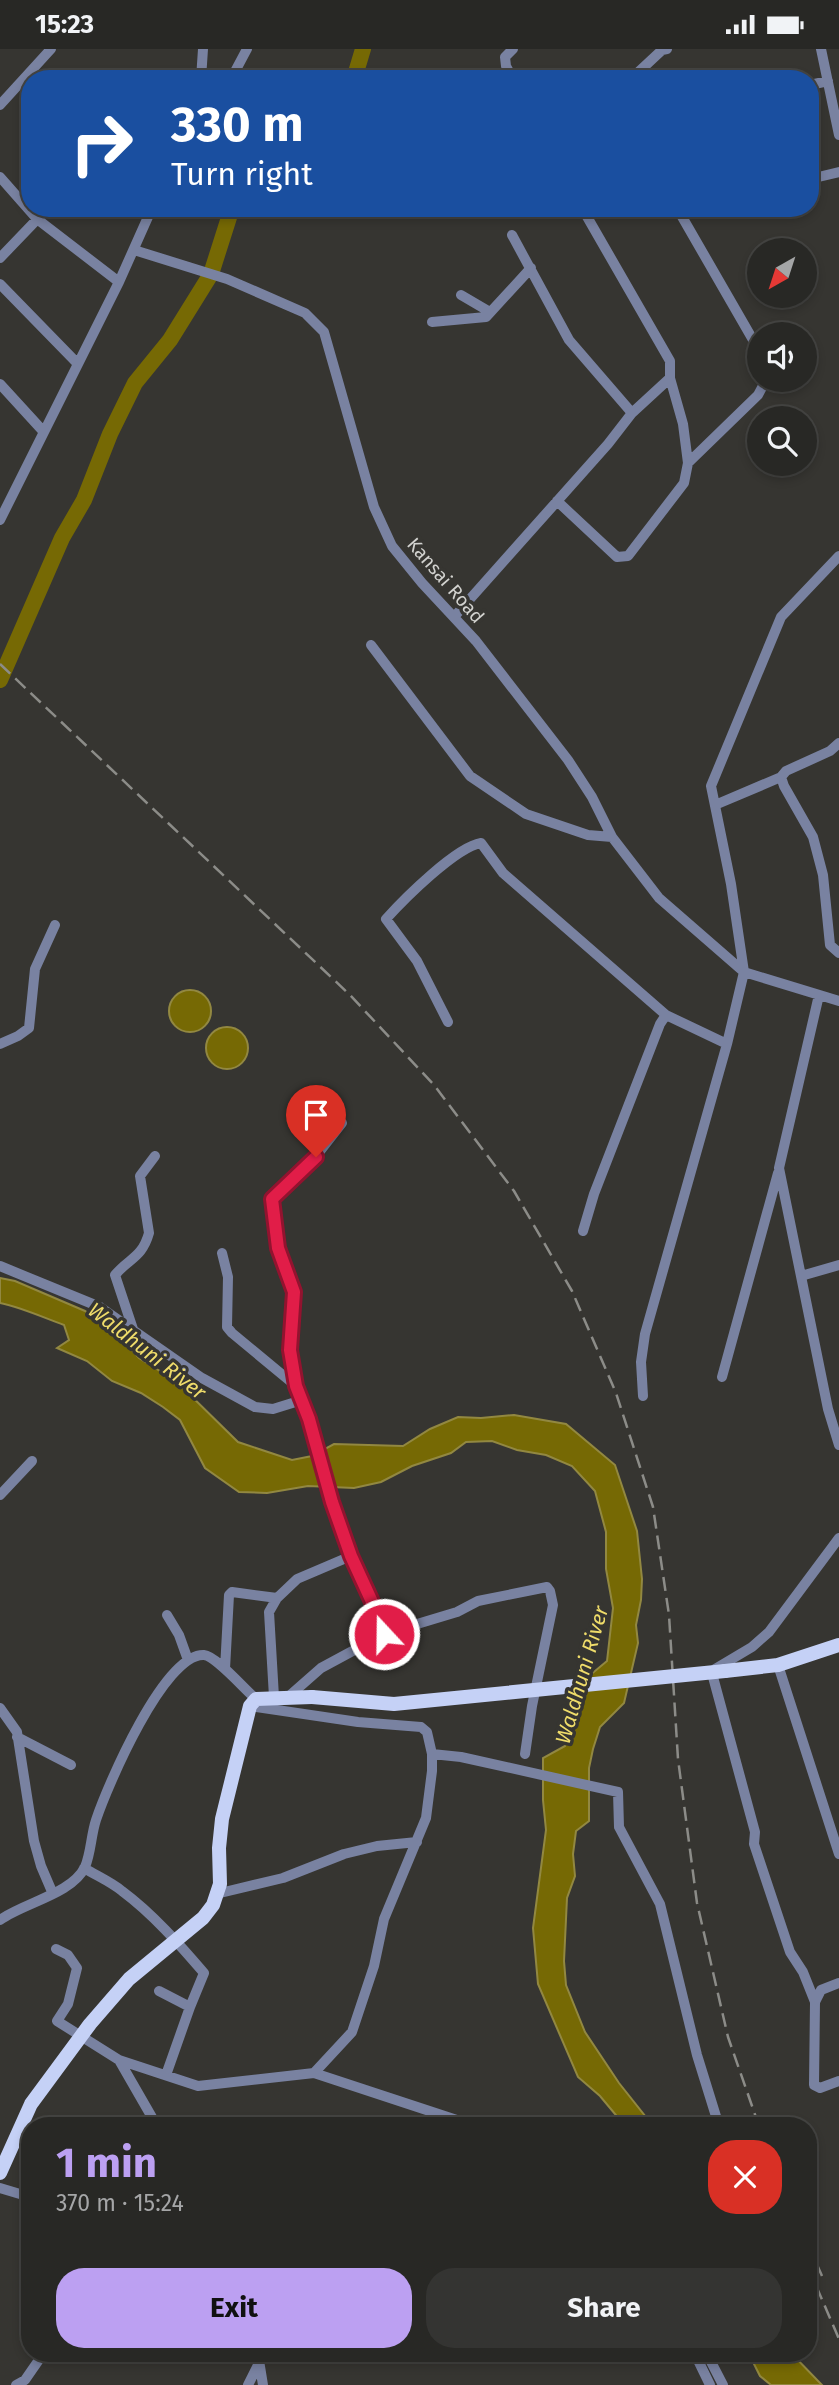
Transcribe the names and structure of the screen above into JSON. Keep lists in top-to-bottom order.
{
  "streets": {
    "street": ["Kansai Road"]
  },
  "water": ["Waldhuni River"],
  "north": "bottom left",
  "page": {
    "status": "15:23",
    "turn": ["330 m", "Turn right"],
    "heading": ["1 min", "370 m · 15:24"],
    "buttons": ["Exit", "Share"]
  }
}
